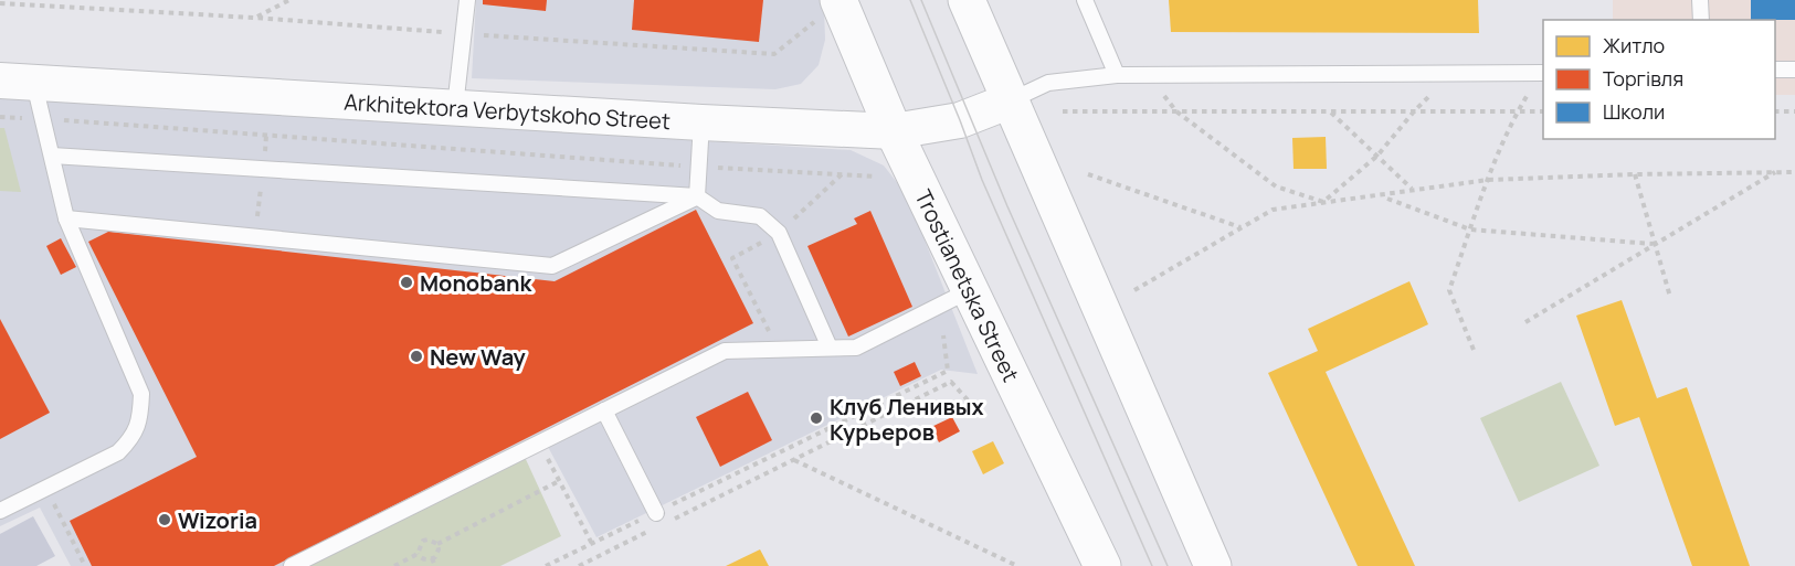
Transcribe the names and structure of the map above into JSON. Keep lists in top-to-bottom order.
{
  "streets": {
    "main road": ["Trostianetska Street"],
    "street": ["Arkhitektora Verbytskoho Street"]
  },
  "crossings": [
    ["Arkhitektora Verbytskoho Street", "Trostianetska Street"]
  ],
  "places": [
    "Monobank",
    "New Way",
    "Клуб Ленивых Курьеров",
    "Wizoria"
  ],
  "legend": ["Житло", "Торгівля", "Школи"]
}
